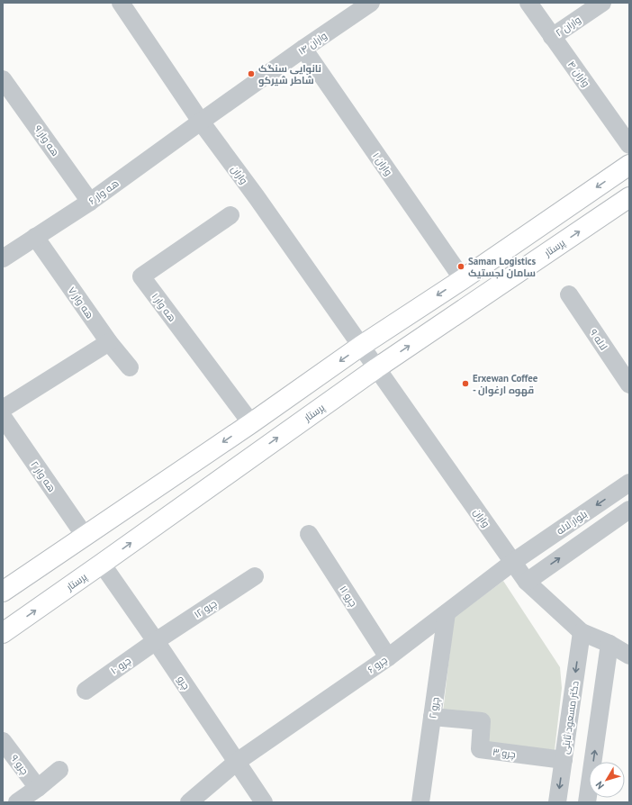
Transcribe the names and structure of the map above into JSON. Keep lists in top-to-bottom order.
{
  "streets": {
    "main road": ["پرستار"],
    "street": [
      "واران ۲",
      "واران ۱۴",
      "واران ۴",
      "هه وار ۹",
      "واران ۱",
      "واران",
      "هه وار ۶",
      "هه وار ۷",
      "هه وار ۱",
      "لاله ۹",
      "هه وار ۲",
      "بلوار لاله",
      "چرو ۱۱",
      "چرو ۱۲",
      "چرو ۶",
      "چرو ۱۰",
      "چرو",
      "چرو ۲",
      "دکتر مسعود ثابتی",
      "چرو ۳",
      "چرو ۹"
    ]
  },
  "crossings": [
    ["واران ۲", "واران ۴"],
    ["واران ۱۴", "واران ۱"],
    ["واران ۱۴", "واران"],
    ["واران ۱۴", "هه وار ۶"],
    ["هه وار ۹", "هه وار ۶"],
    ["واران", "هه وار ۶"],
    ["واران", "پرستار"],
    ["واران", "بلوار لاله"],
    ["واران", "چرو ۶"],
    ["واران", "دکتر مسعود ثابتی"],
    ["هه وار ۶", "هه وار ۷"],
    ["پرستار", "چرو"],
    ["بلوار لاله", "چرو ۶"],
    ["چرو ۱۱", "چرو ۶"],
    ["چرو ۱۲", "چرو ۱۰"],
    ["چرو ۱۲", "چرو"],
    ["چرو ۶", "چرو"],
    ["چرو ۶", "چرو ۲"],
    ["چرو ۱۰", "چرو"],
    ["چرو ۲", "چرو ۳"],
    ["دکتر مسعود ثابتی", "چرو ۳"]
  ],
  "places": ["نانوایی سنگک شاطر شیرکو", "Saman Logistics سامان لجستیک", "Erxewan Coffee - قهوه ارغوان"],
  "north": "bottom left"
}
